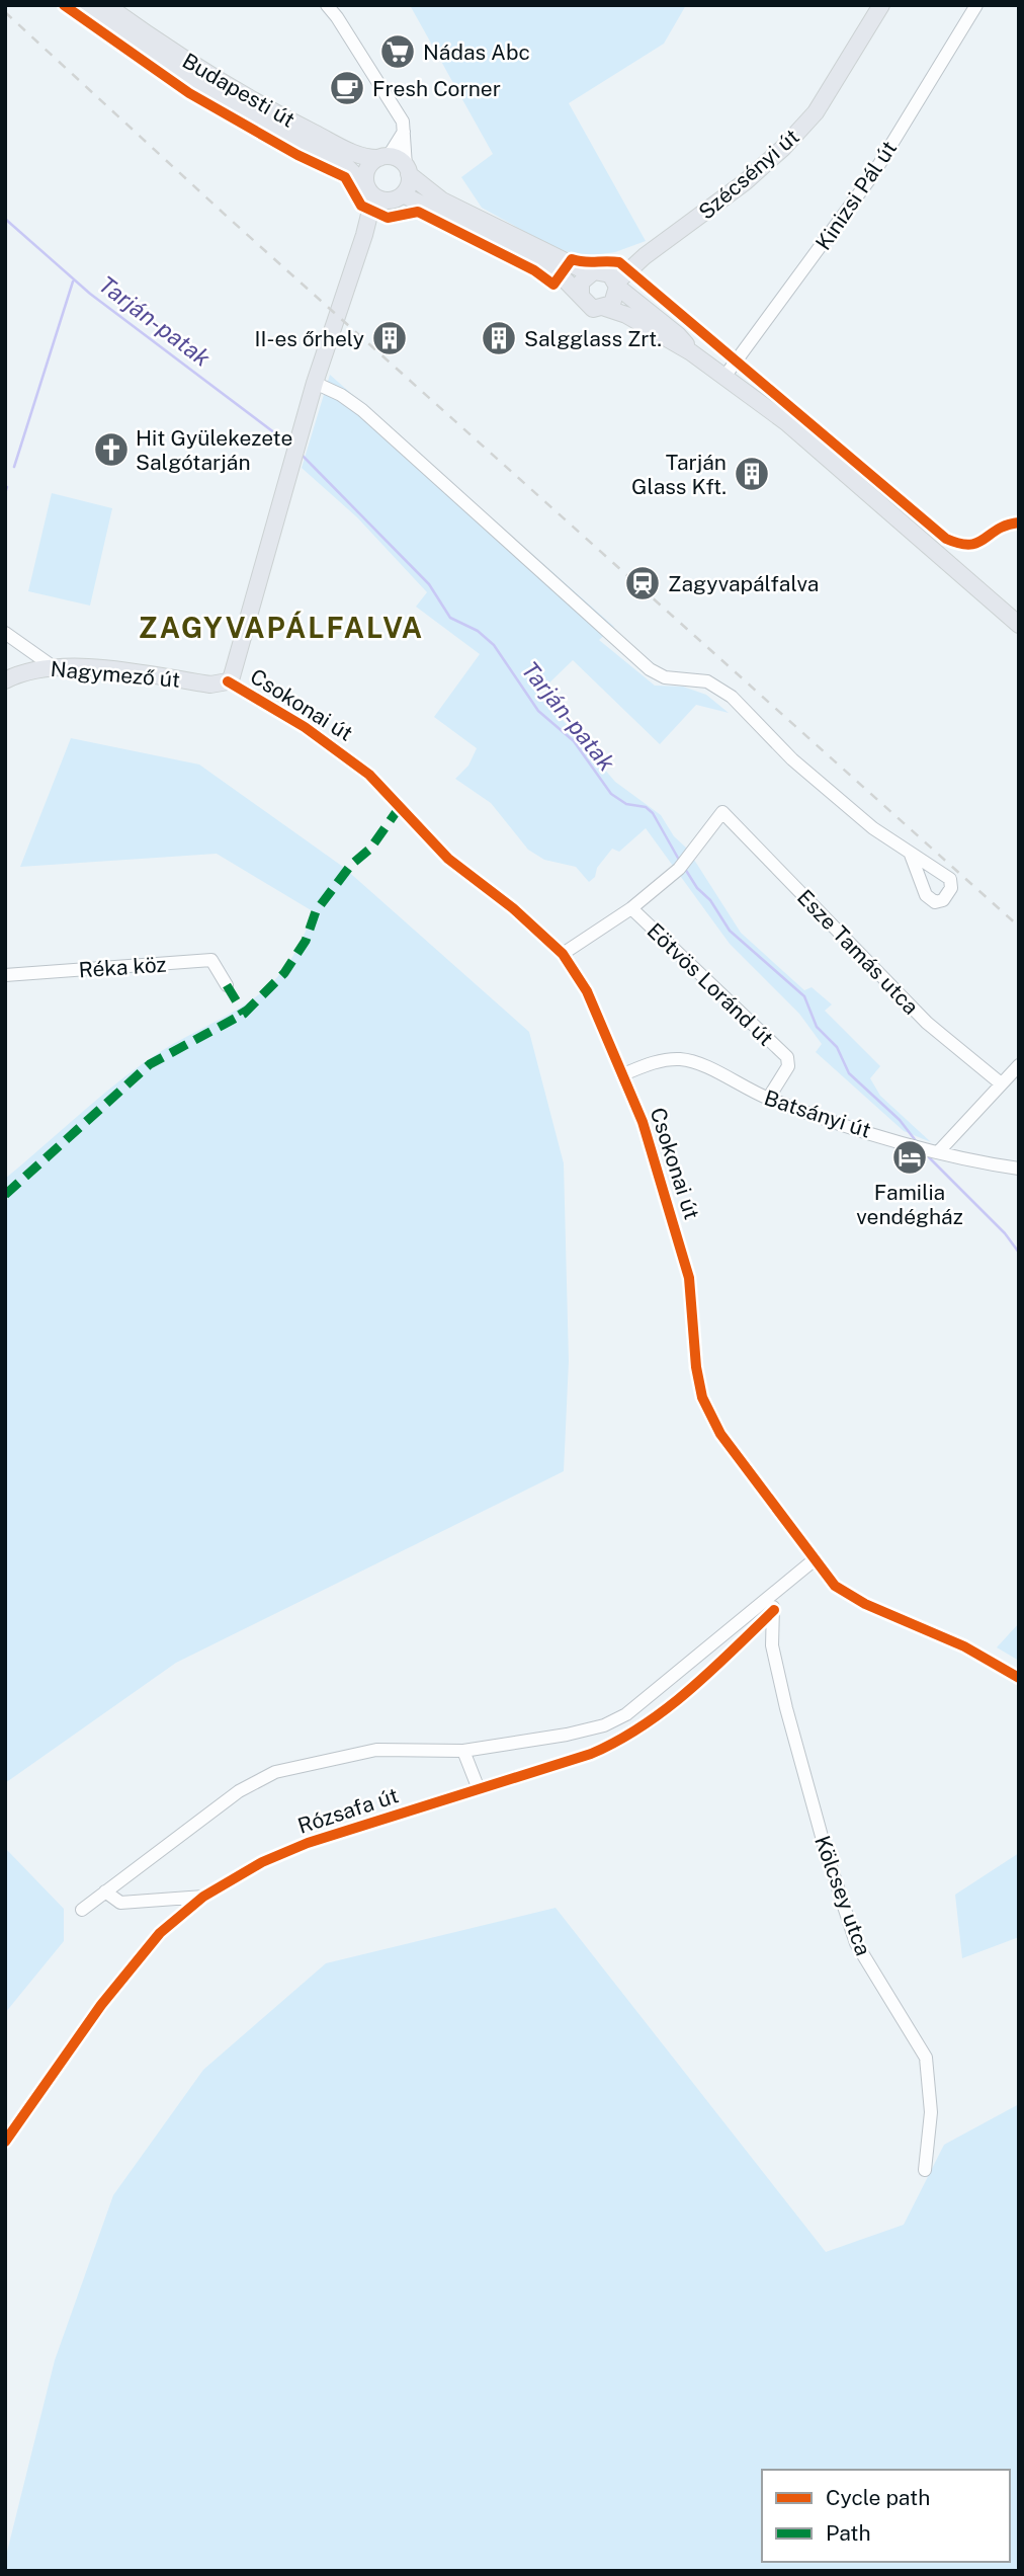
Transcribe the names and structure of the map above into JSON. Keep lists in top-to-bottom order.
{
  "streets": {
    "main road": [
      "Budapesti út",
      "Szécsényi út",
      "Nagymező út",
      "Csokonai út"
    ],
    "street": [
      "Kinizsi Pál út",
      "Esze Tamás utca",
      "Réka köz",
      "Eötvös Loránd út",
      "Batsányi út",
      "Rózsafa út",
      "Kölcsey utca"
    ]
  },
  "crossings": [
    ["Nagymező út", "Csokonai út"],
    ["Csokonai út", "Batsányi út"],
    ["Esze Tamás utca", "Eötvös Loránd út"],
    ["Eötvös Loránd út", "Batsányi út"],
    ["Rózsafa út", "Kölcsey utca"]
  ],
  "districts": ["ZAGYVAPÁLFALVA"],
  "water": ["Tarján-patak"],
  "places": {
    "supermarket": ["Nádas Abc"],
    "cafe": ["Fresh Corner"],
    "building": ["II-es őrhely", "Salgglass Zrt.", "Tarján Glass Kft."],
    "church": ["Hit Gyülekezete Salgótarján"],
    "station": ["Zagyvapálfalva"],
    "hotel": ["Familia vendégház"]
  },
  "legend": ["Cycle path", "Path"]
}
